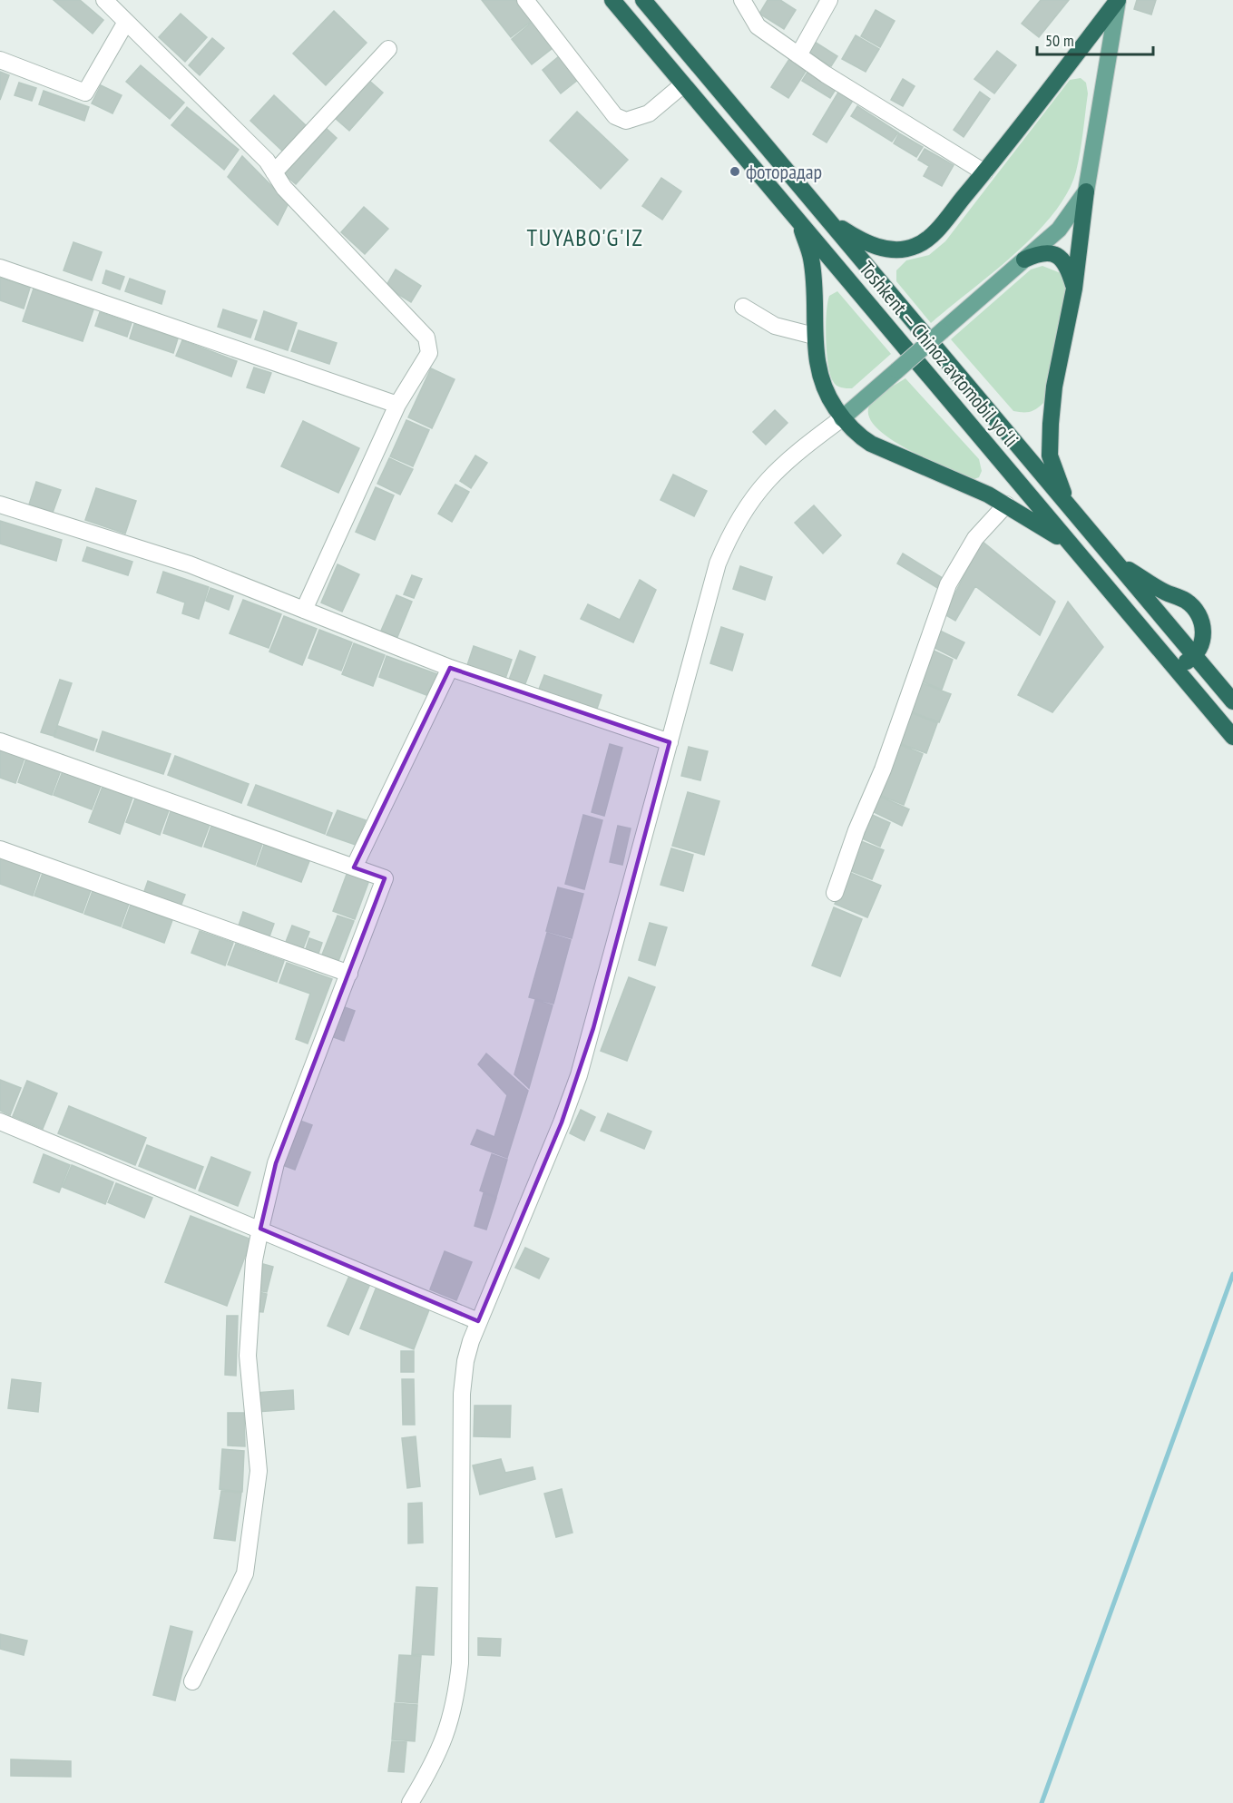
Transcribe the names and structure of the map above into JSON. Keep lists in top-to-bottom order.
{
  "streets": {
    "highway": ["Toshkent — Chinoz avtomobil yoʻli"]
  },
  "districts": ["TUYABO'G'IZ"],
  "places": ["фоторадар"],
  "scale_bar": "50 m"
}
